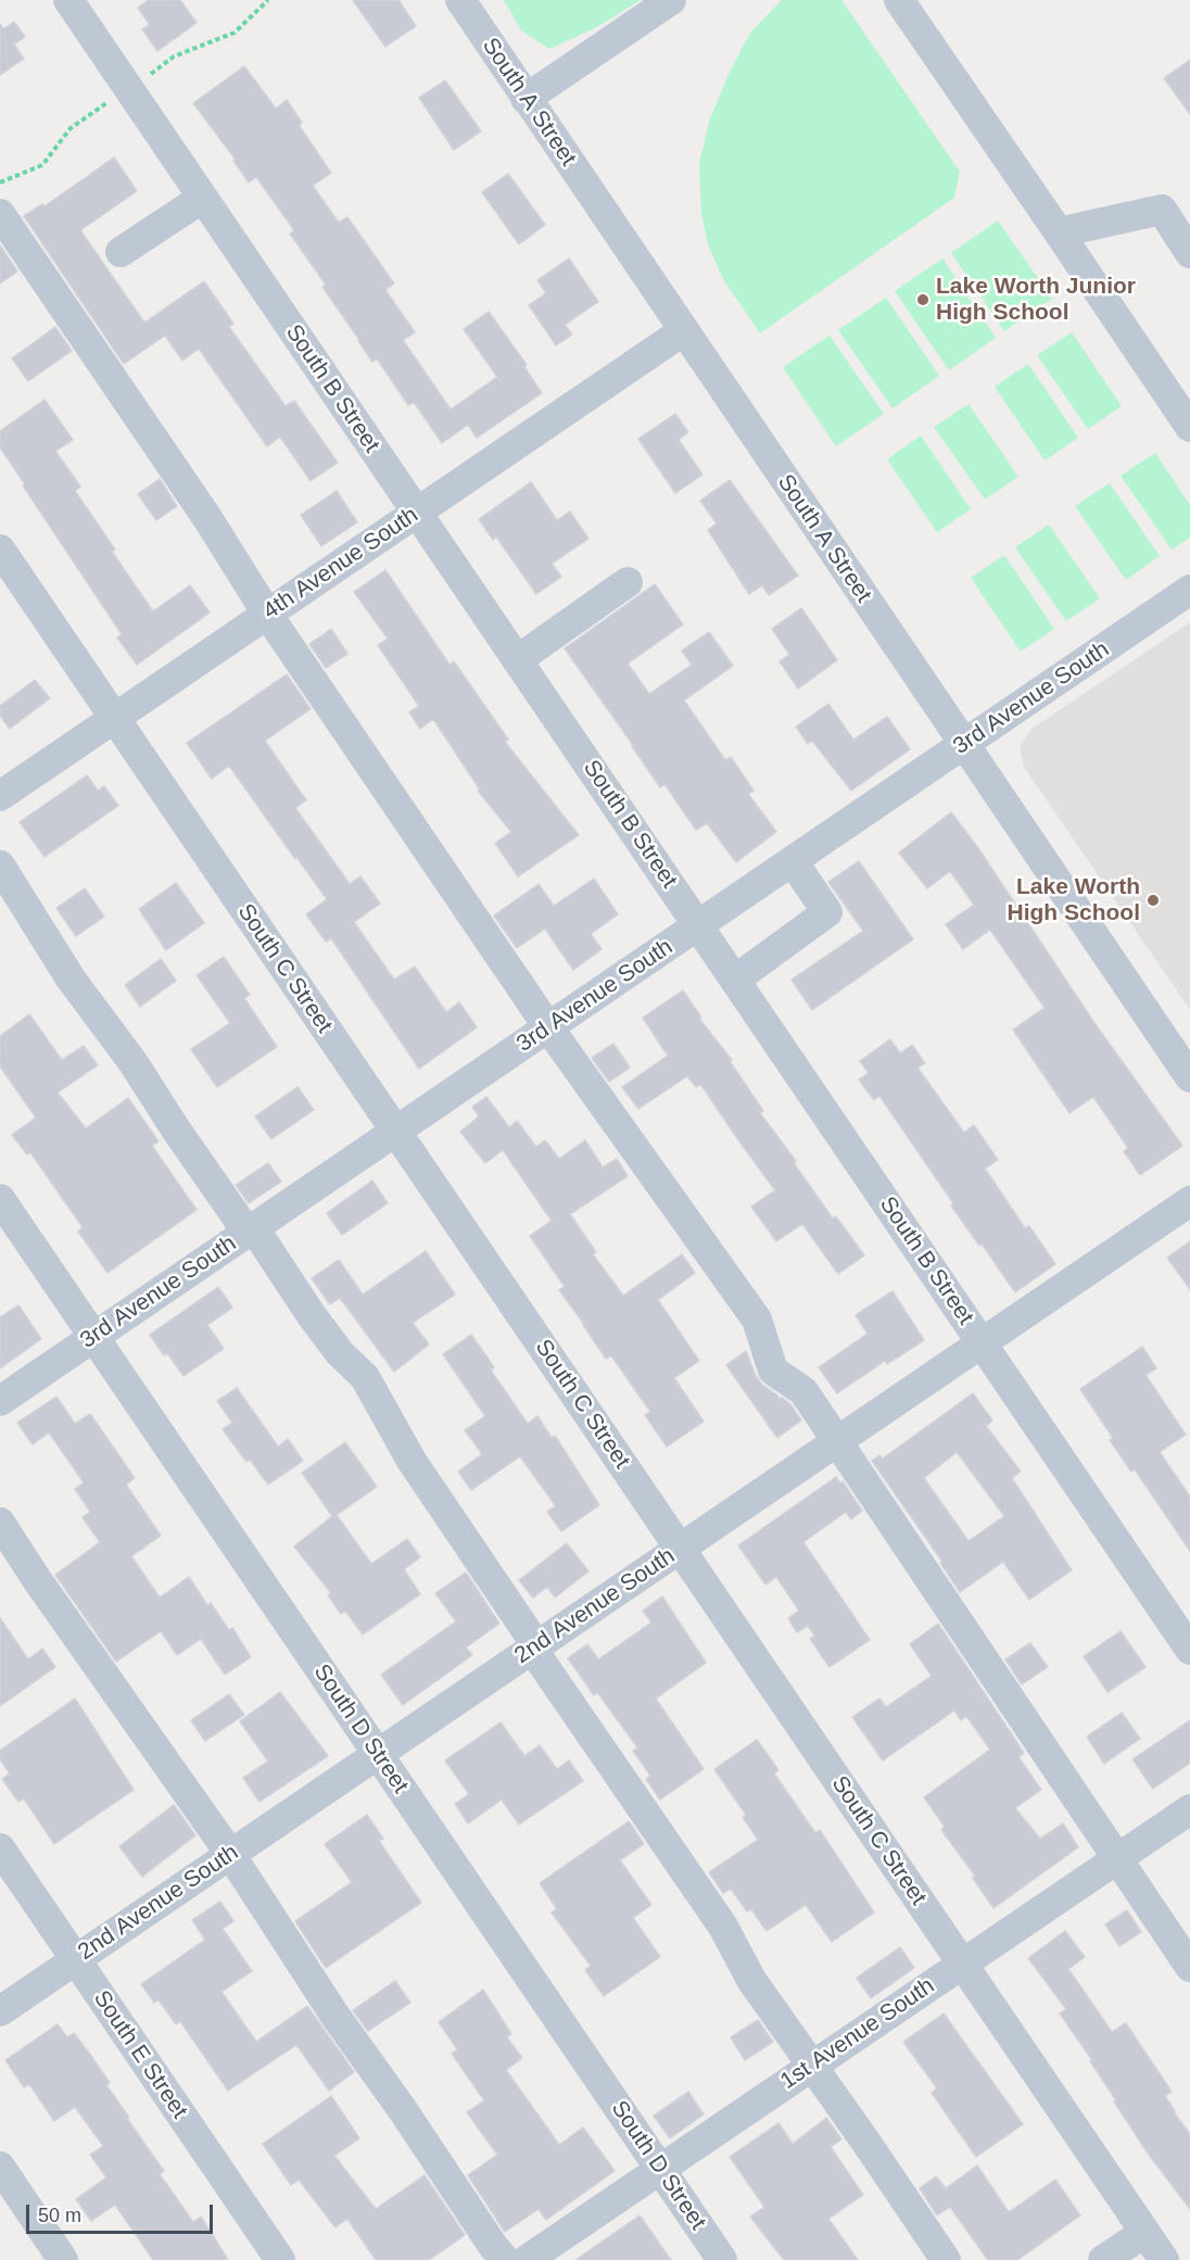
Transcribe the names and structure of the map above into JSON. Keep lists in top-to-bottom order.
{
  "streets": {
    "street": [
      "South A Street",
      "South B Street",
      "4th Avenue South",
      "3rd Avenue South",
      "South C Street",
      "2nd Avenue South",
      "South D Street",
      "1st Avenue South",
      "South E Street"
    ]
  },
  "crossings": [
    ["South A Street", "4th Avenue South"],
    ["South A Street", "3rd Avenue South"],
    ["South B Street", "4th Avenue South"],
    ["South B Street", "3rd Avenue South"],
    ["South B Street", "2nd Avenue South"],
    ["4th Avenue South", "South C Street"],
    ["3rd Avenue South", "South C Street"],
    ["3rd Avenue South", "South D Street"],
    ["South C Street", "2nd Avenue South"],
    ["South C Street", "1st Avenue South"],
    ["2nd Avenue South", "South D Street"],
    ["2nd Avenue South", "South E Street"],
    ["South D Street", "1st Avenue South"]
  ],
  "places": ["Lake Worth Junior High School", "Lake Worth High School"],
  "scale_bar": "50 m"
}
